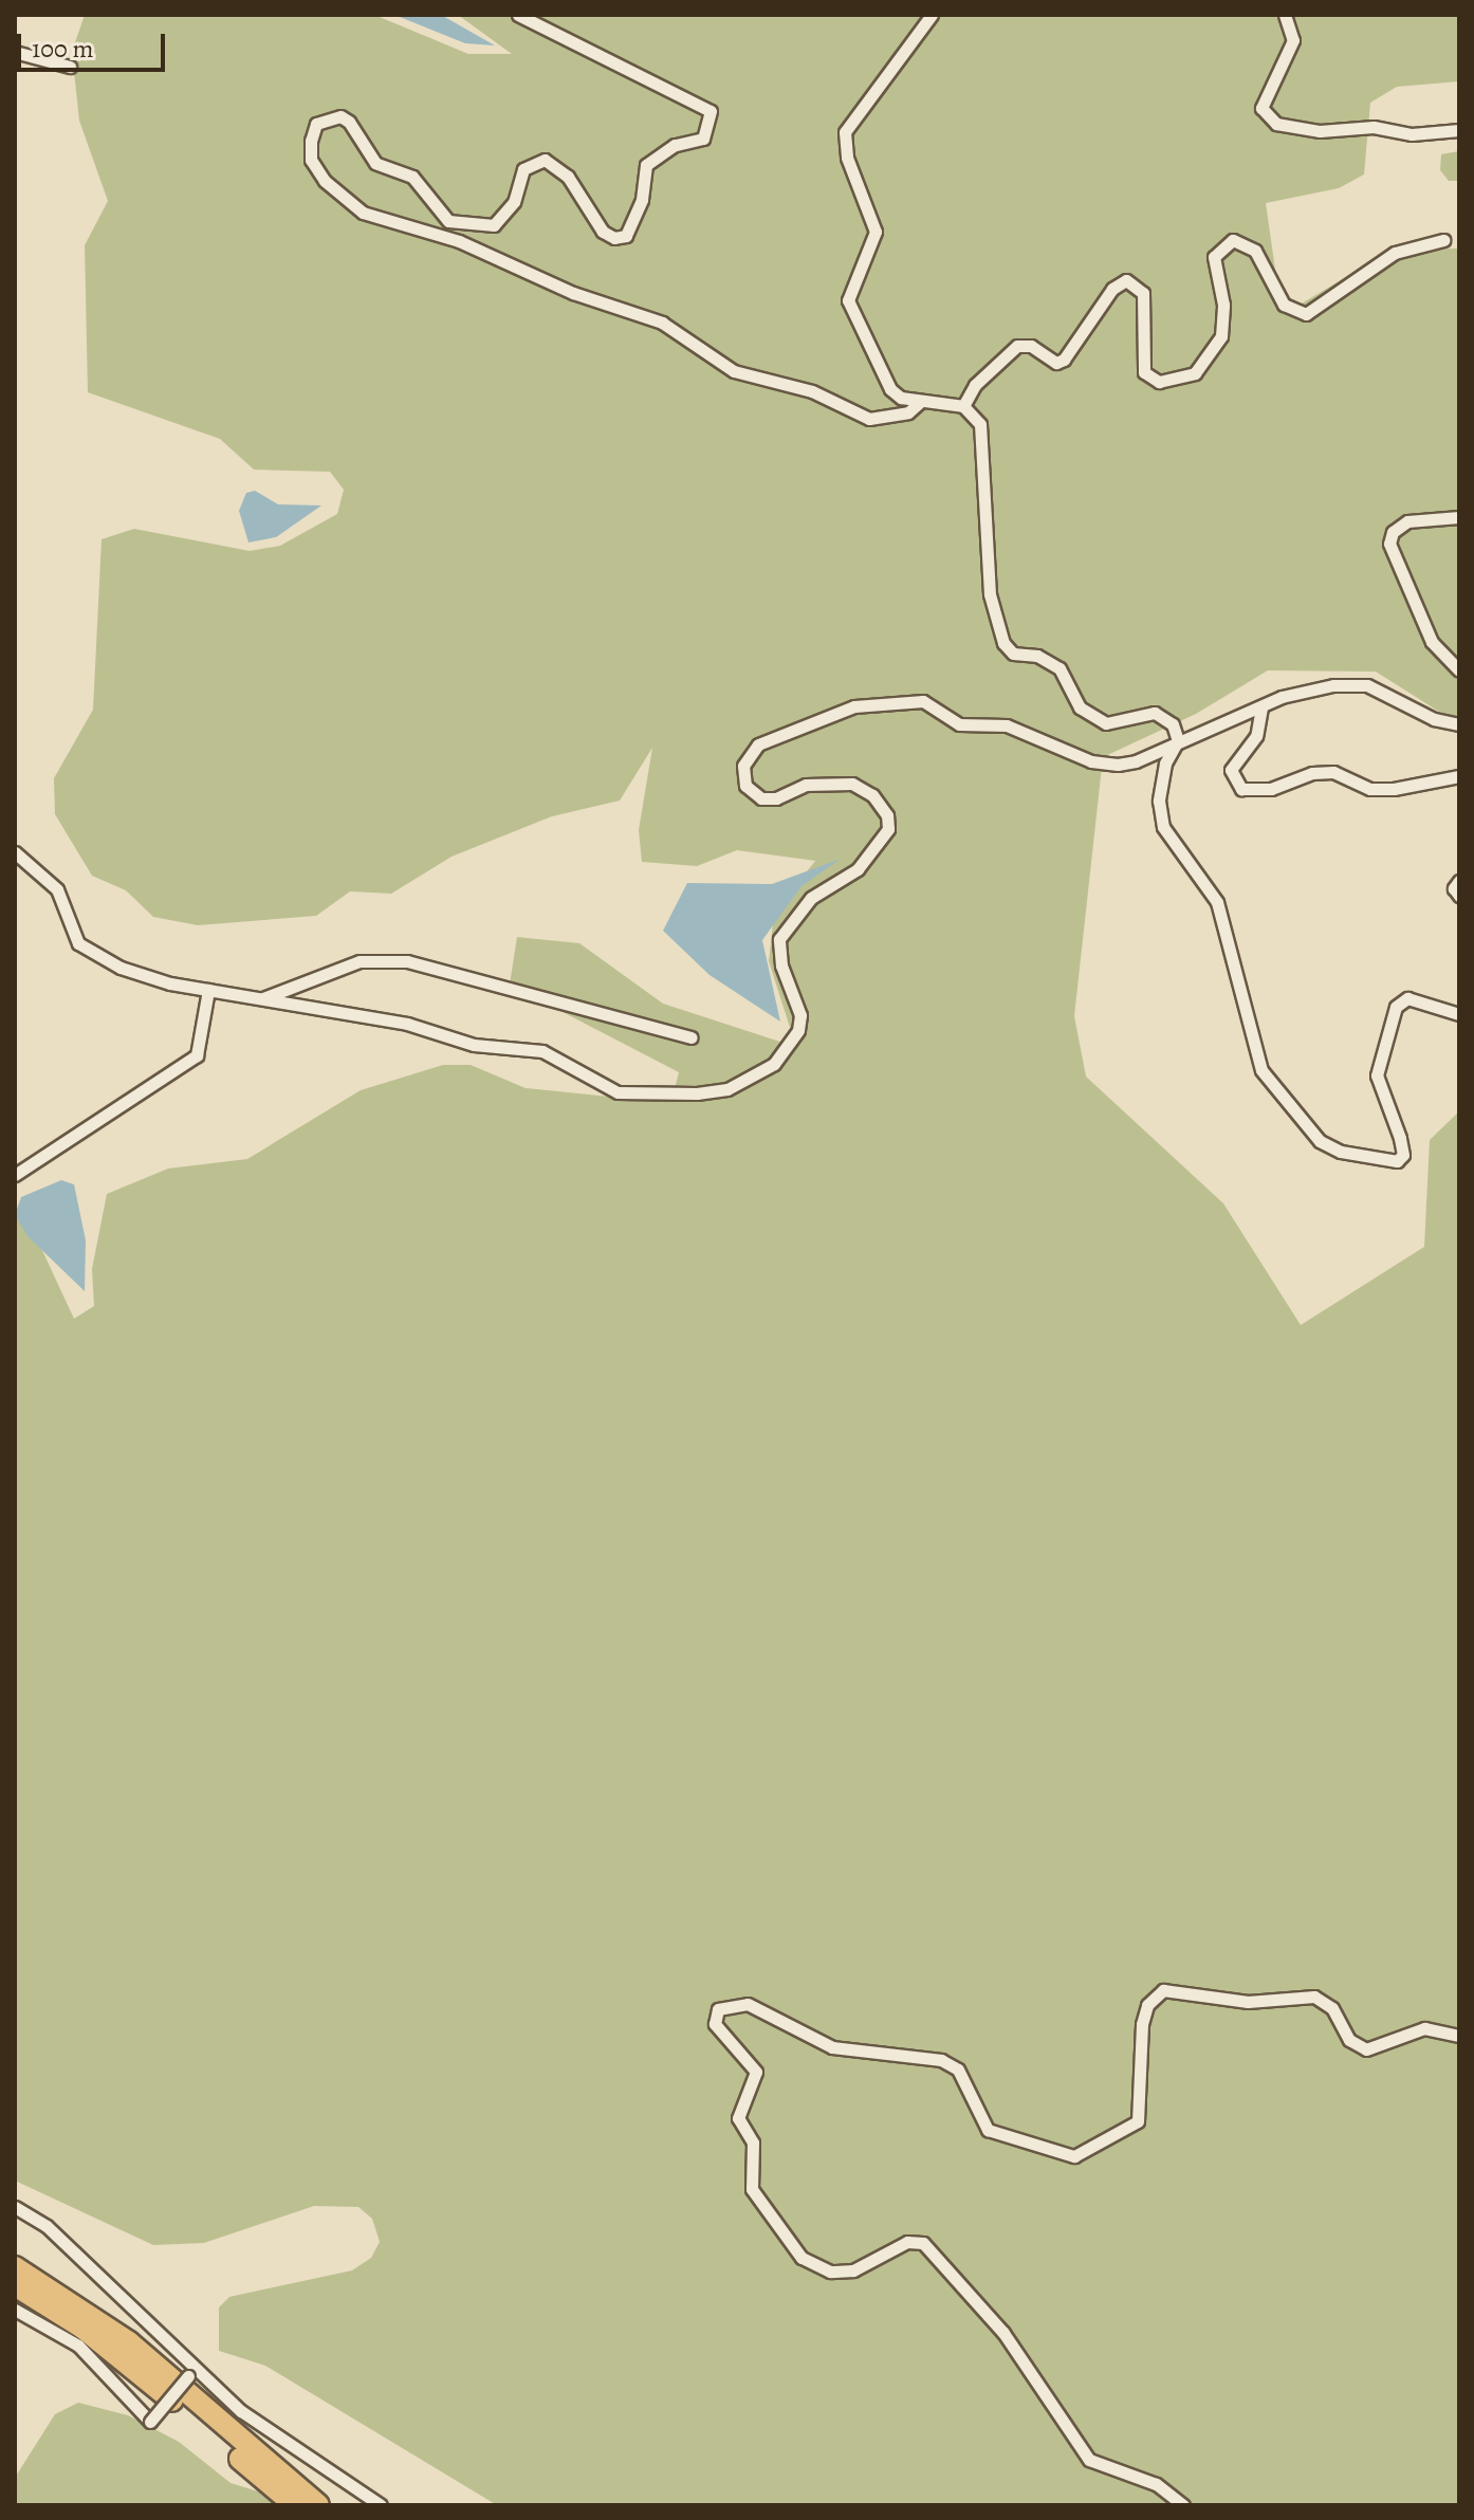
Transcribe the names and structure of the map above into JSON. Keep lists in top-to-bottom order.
{
  "scale_bar": "100 m"
}
